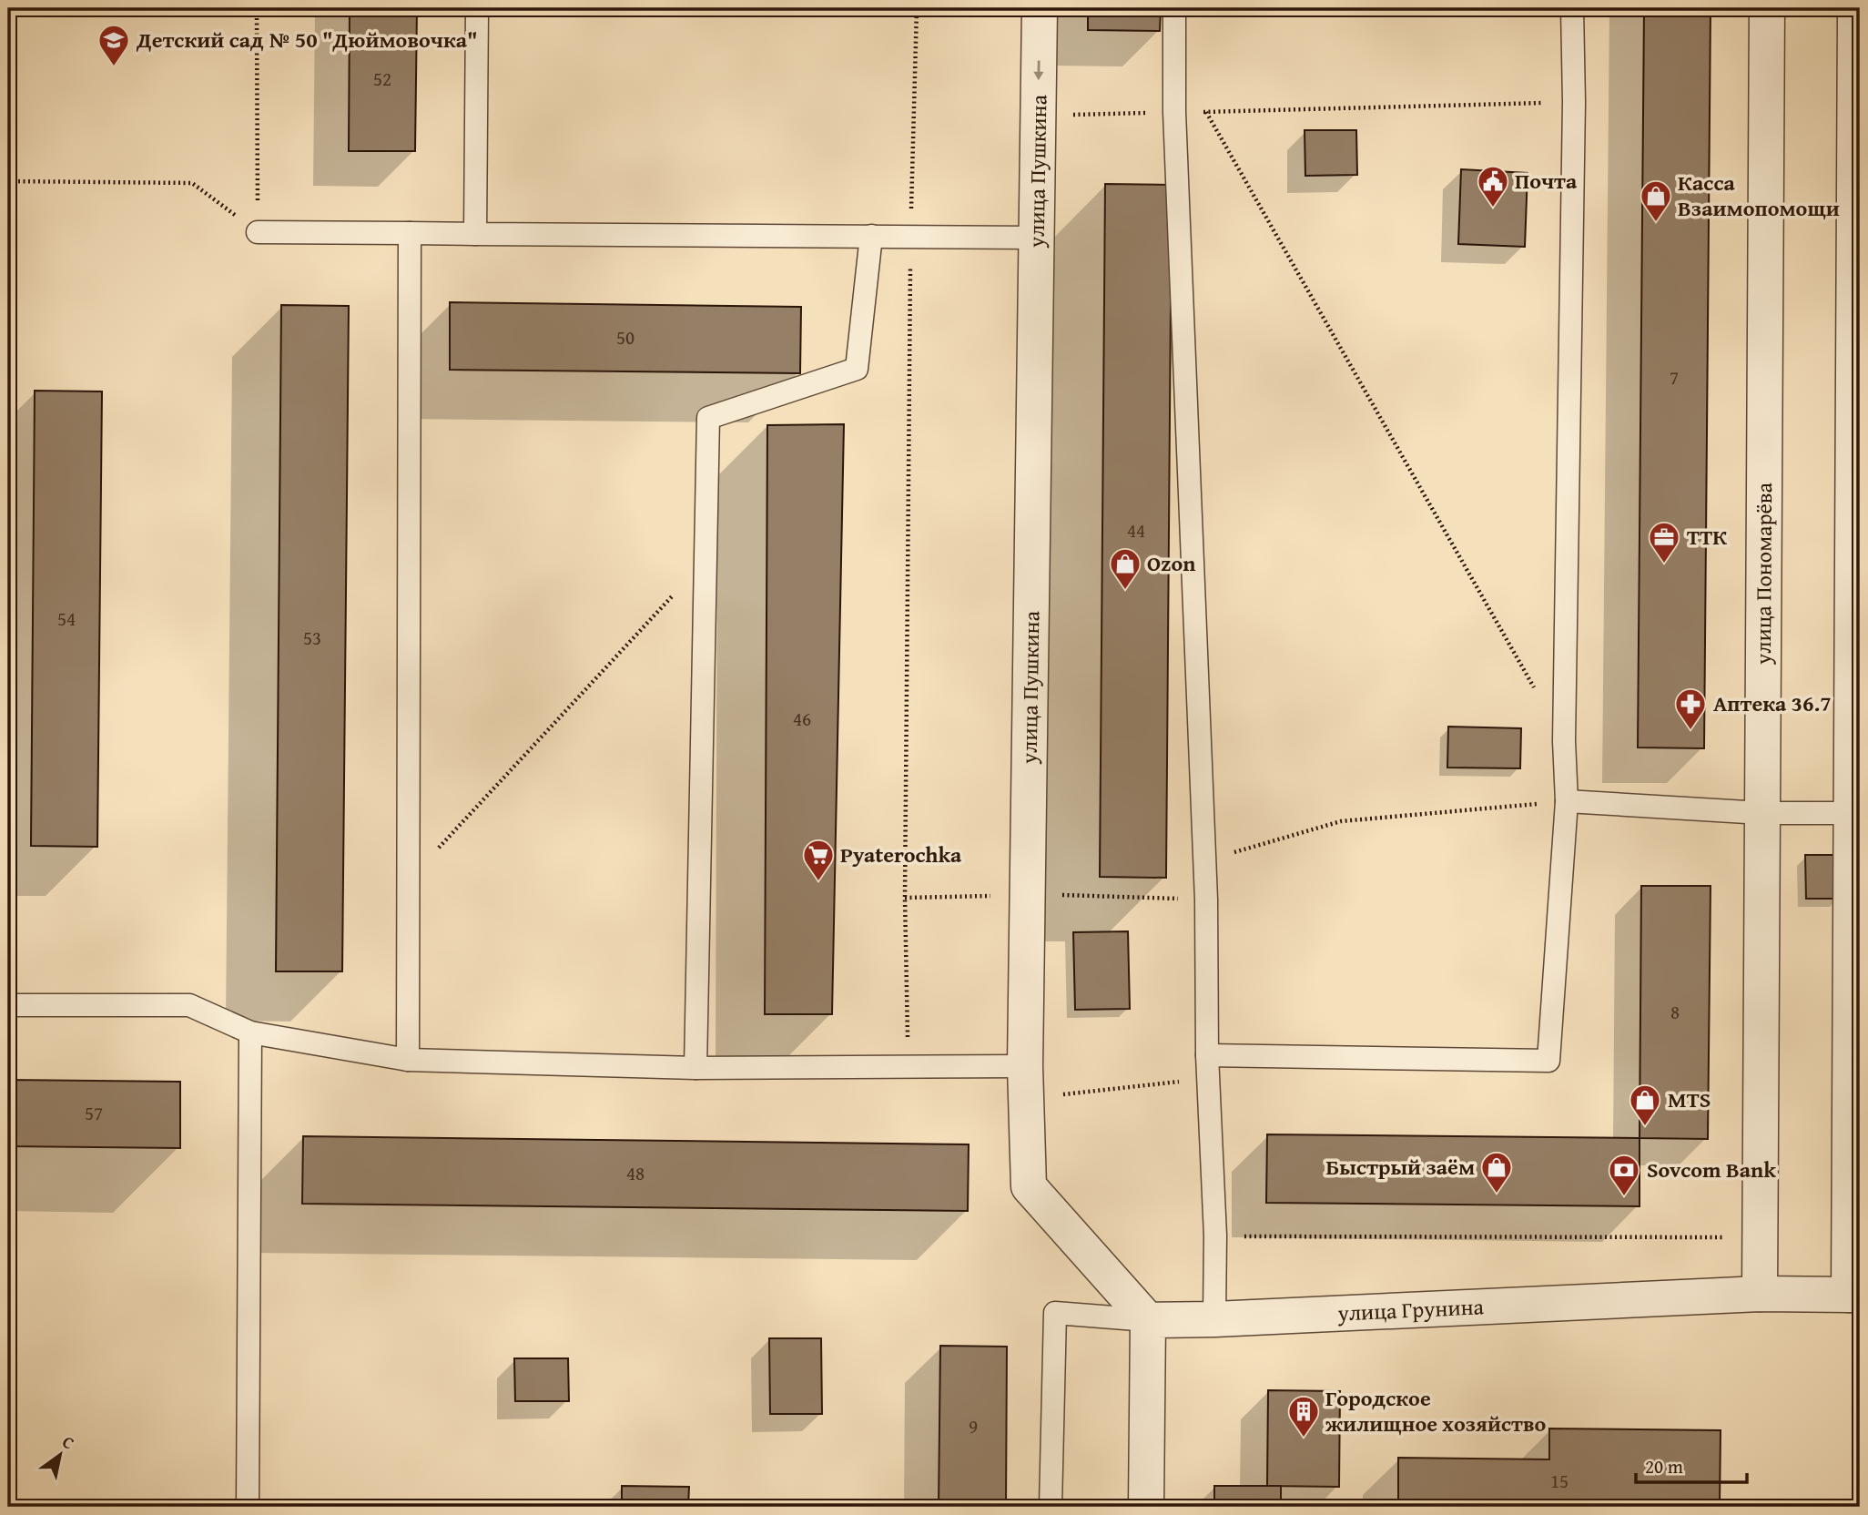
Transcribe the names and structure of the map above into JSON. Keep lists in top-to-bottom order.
{
  "streets": {
    "street": ["улица Пушкина", "улица Пономарёва", "улица Грунина"]
  },
  "crossings": [
    ["улица Пушкина", "улица Грунина"],
    ["улица Пономарёва", "улица Грунина"]
  ],
  "places": {
    "school or university": ["Детский сад № 50 \"Дюймовочка\""],
    "public building": ["Почта"],
    "shop": [
      "Касса Взаимопомощи",
      "Ozon",
      "MTS",
      "Быстрый заём"
    ],
    "office": ["ТТК"],
    "pharmacy": ["Аптека 36.7"],
    "supermarket": ["Pyaterochka"],
    "bank": ["Sovcom Bank"],
    "building": ["Городское жилищное хозяйство"]
  },
  "house_numbers": [
    "52",
    "50",
    "7",
    "44",
    "54",
    "53",
    "46",
    "8",
    "57",
    "48",
    "9",
    "15"
  ],
  "scale_bar": "20 m",
  "north": "top right"
}
